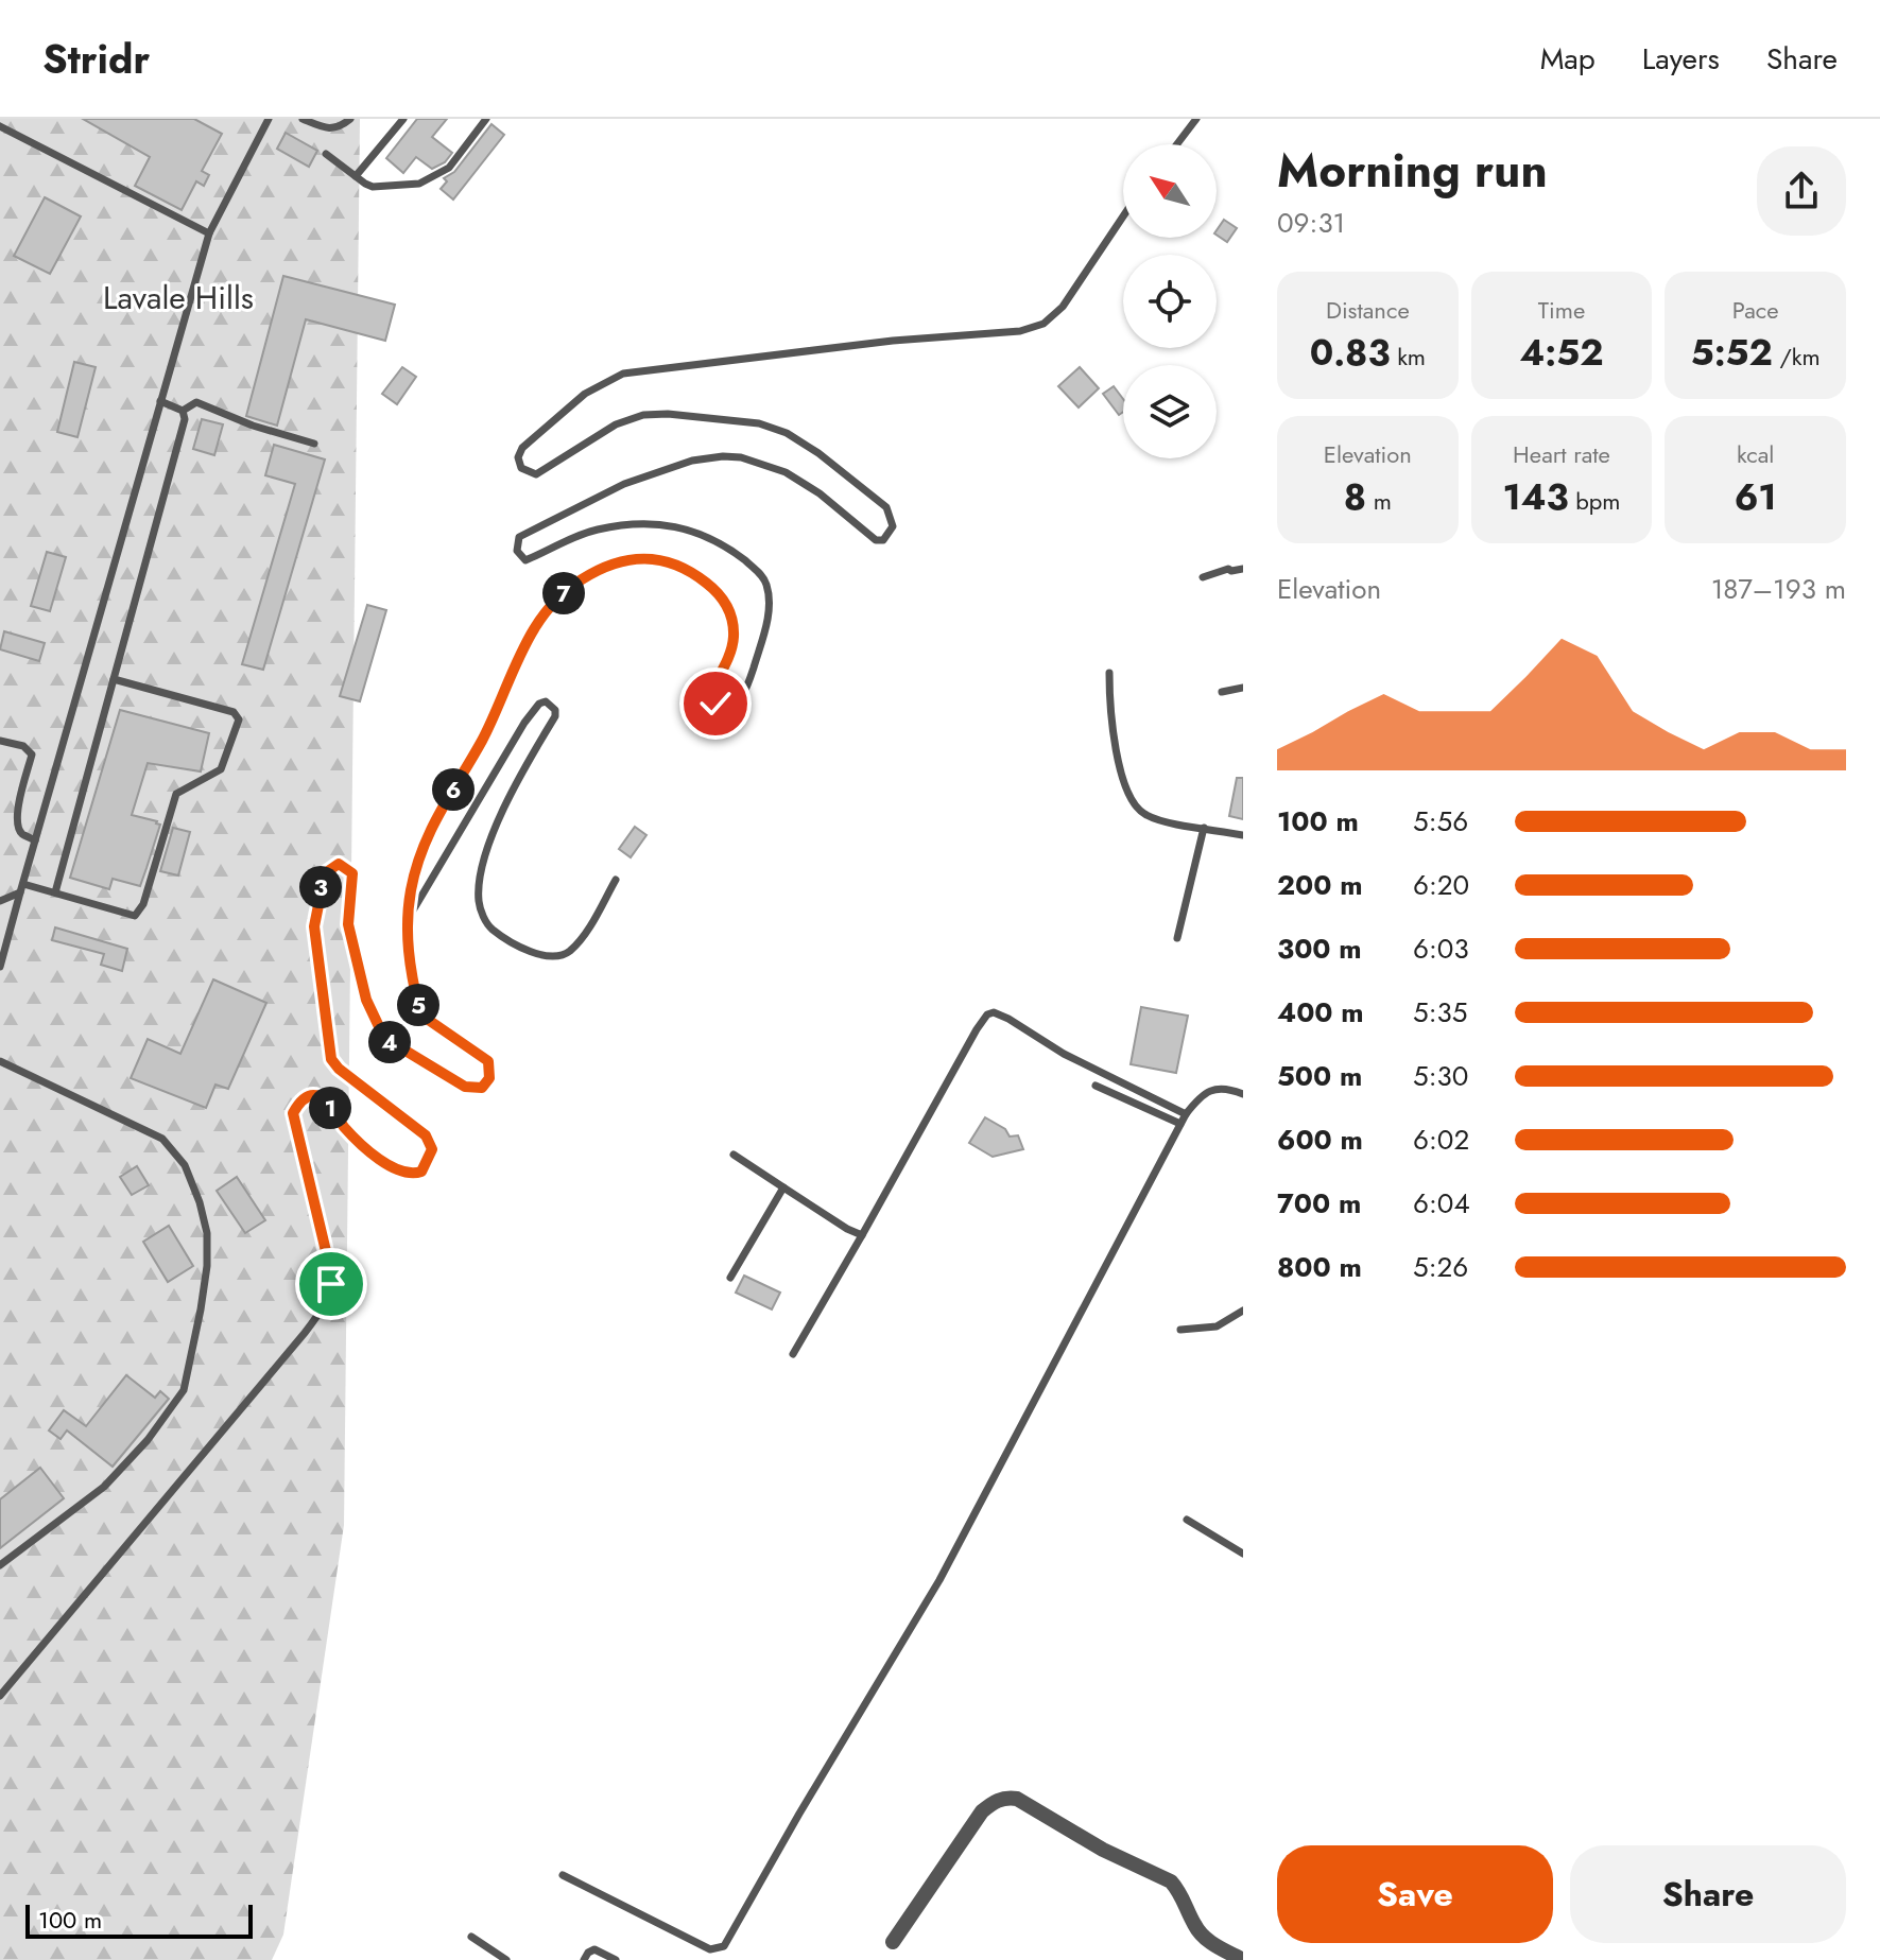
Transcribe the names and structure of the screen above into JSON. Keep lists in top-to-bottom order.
{
  "parks": ["Lavale Hills"],
  "scale_bar": "100 m",
  "north": "top left",
  "page": {
    "header": "Stridr",
    "nav": ["Map", "Layers", "Share"],
    "heading": ["Morning run", "09:31"],
    "stats": [
      ["Distance", "0.83 km"],
      ["Time", "4:52"],
      ["Pace", "5:52 /km"],
      ["Elevation", "8 m"],
      ["Heart rate", "143 bpm"],
      ["kcal", "61"]
    ],
    "chart": ["Elevation", "187–193 m"],
    "pins": [
      "7",
      "6",
      "3",
      "5",
      "4",
      "1"
    ],
    "list": [
      {
        "name": "100 m",
        "note": "5:56"
      },
      {
        "name": "200 m",
        "note": "6:20"
      },
      {
        "name": "300 m",
        "note": "6:03"
      },
      {
        "name": "400 m",
        "note": "5:35"
      },
      {
        "name": "500 m",
        "note": "5:30"
      },
      {
        "name": "600 m",
        "note": "6:02"
      },
      {
        "name": "700 m",
        "note": "6:04"
      },
      {
        "name": "800 m",
        "note": "5:26"
      }
    ],
    "buttons": ["Save", "Share"],
    "scale": "100 m"
  }
}
